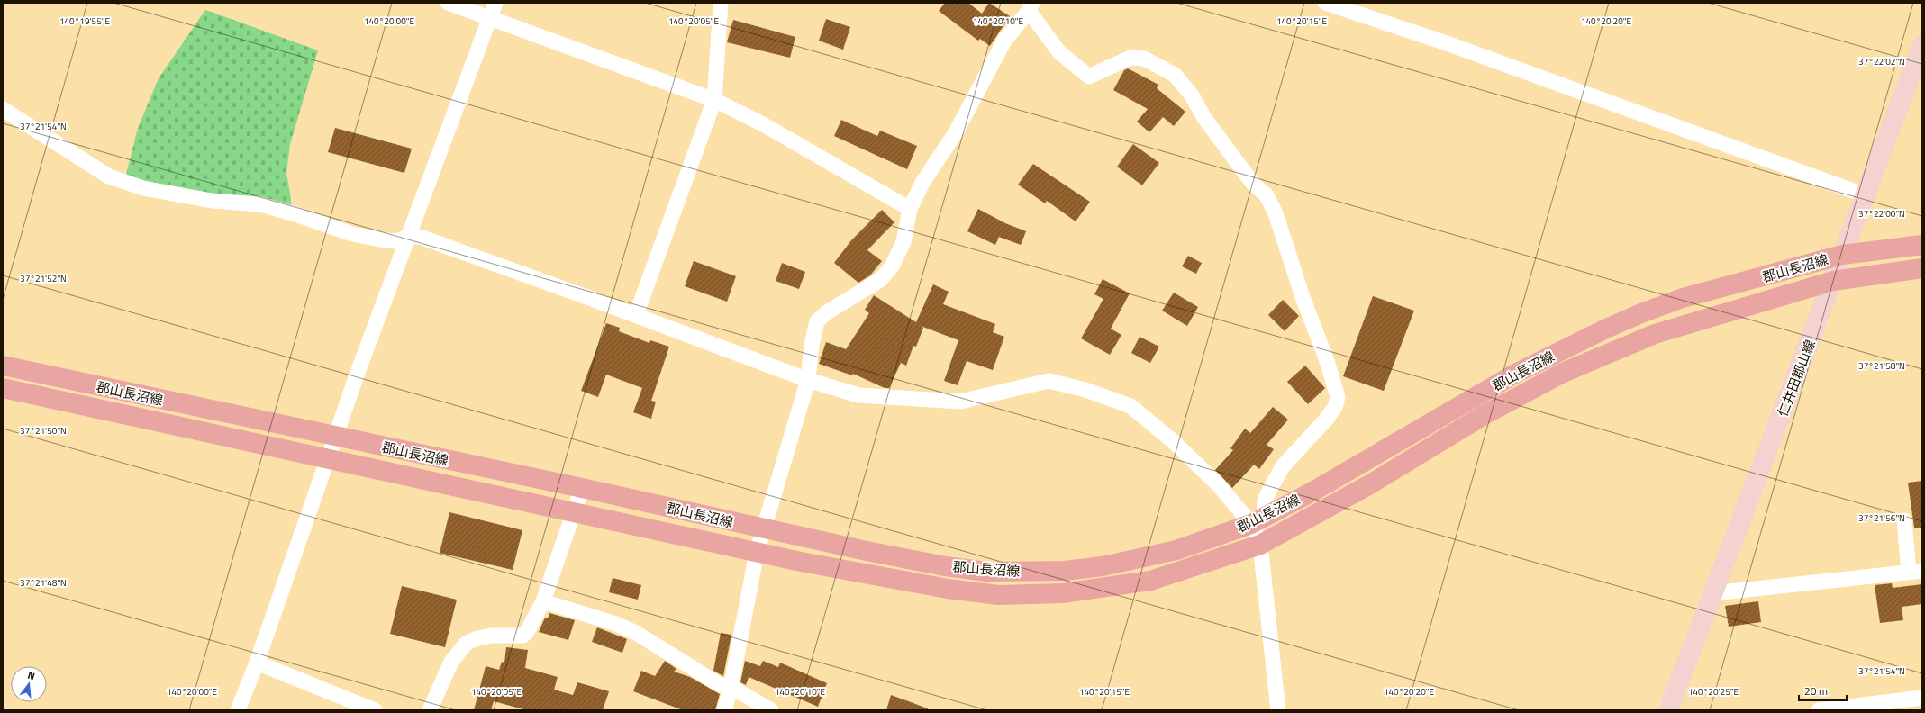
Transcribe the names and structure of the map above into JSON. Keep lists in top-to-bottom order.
{
  "streets": {
    "main road": ["郡山長沼線", "仁井田郡山線"]
  },
  "crossings": [
    ["郡山長沼線", "仁井田郡山線"]
  ],
  "scale_bar": "20 m",
  "north": "top",
  "coordinates": [
    "140°19'55\"E",
    "140°20'00\"E",
    "140°20'05\"E",
    "140°20'10\"E",
    "140°20'15\"E",
    "140°20'20\"E",
    "37°22'02\"N",
    "37°21'54\"N",
    "37°22'00\"N",
    "37°21'52\"N",
    "37°21'58\"N",
    "37°21'50\"N",
    "37°21'56\"N",
    "37°21'48\"N",
    "140°20'25\"E"
  ]
}
